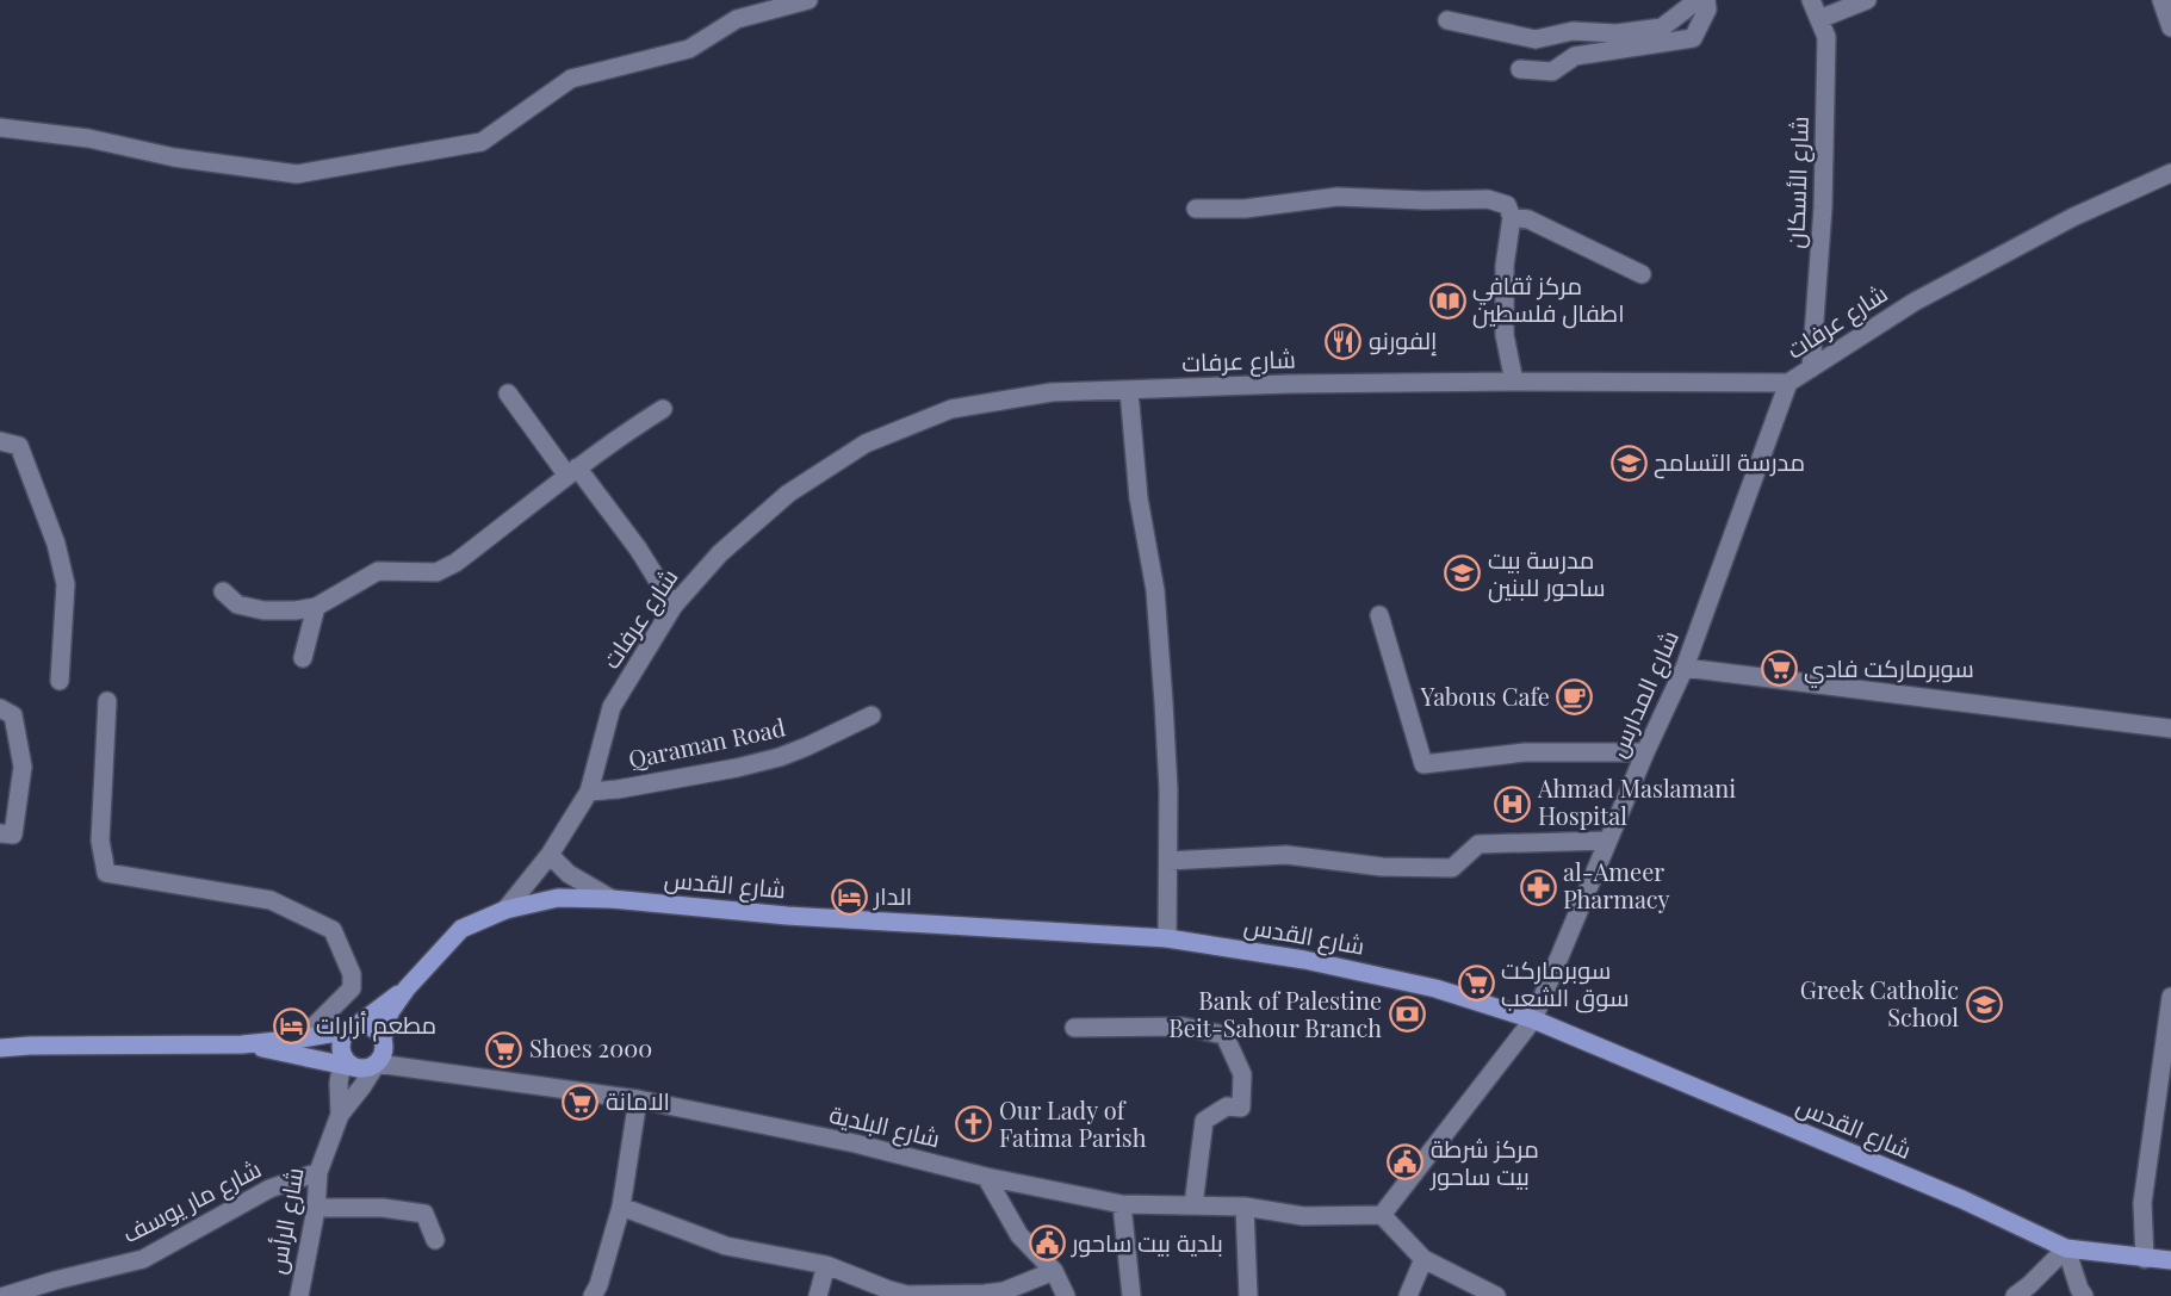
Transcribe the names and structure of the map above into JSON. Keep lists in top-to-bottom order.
{
  "streets": {
    "main road": ["شارع القدس"],
    "street": [
      "شارع الأسكان",
      "شارع عرفات",
      "شارع المدارس",
      "Qaraman Road",
      "شارع البلدية",
      "شارع مار يوسف",
      "شارع الرأس"
    ]
  },
  "crossings": [
    ["شارع الأسكان", "شارع عرفات"],
    ["شارع عرفات", "شارع المدارس"],
    ["شارع عرفات", "Qaraman Road"],
    ["شارع عرفات", "شارع القدس"],
    ["شارع المدارس", "شارع القدس"],
    ["شارع المدارس", "شارع البلدية"],
    ["شارع القدس", "شارع البلدية"],
    ["شارع القدس", "شارع الرأس"],
    ["شارع البلدية", "شارع الرأس"],
    ["شارع مار يوسف", "شارع الرأس"]
  ],
  "places": {
    "library": ["مركز ثقافي اطفال فلسطين"],
    "restaurant": ["إلفورنو"],
    "school or university": ["مدرسة التسامح", "مدرسة بيت ساحور للبنين", "Greek Catholic School"],
    "supermarket": [
      "سوبرماركت فادي",
      "سوبرماركت سوق الشعب",
      "Shoes 2000",
      "الامانة"
    ],
    "cafe": ["Yabous Cafe"],
    "hospital": ["Ahmad Maslamani Hospital"],
    "pharmacy": ["al-Ameer Pharmacy"],
    "hotel": ["الدار", "مطعم أرارات"],
    "bank": ["Bank of Palestine Beit-Sahour Branch"],
    "church": ["Our Lady of Fatima Parish"],
    "public building": ["مركز شرطة بيت ساحور", "بلدية بيت ساحور"]
  }
}
